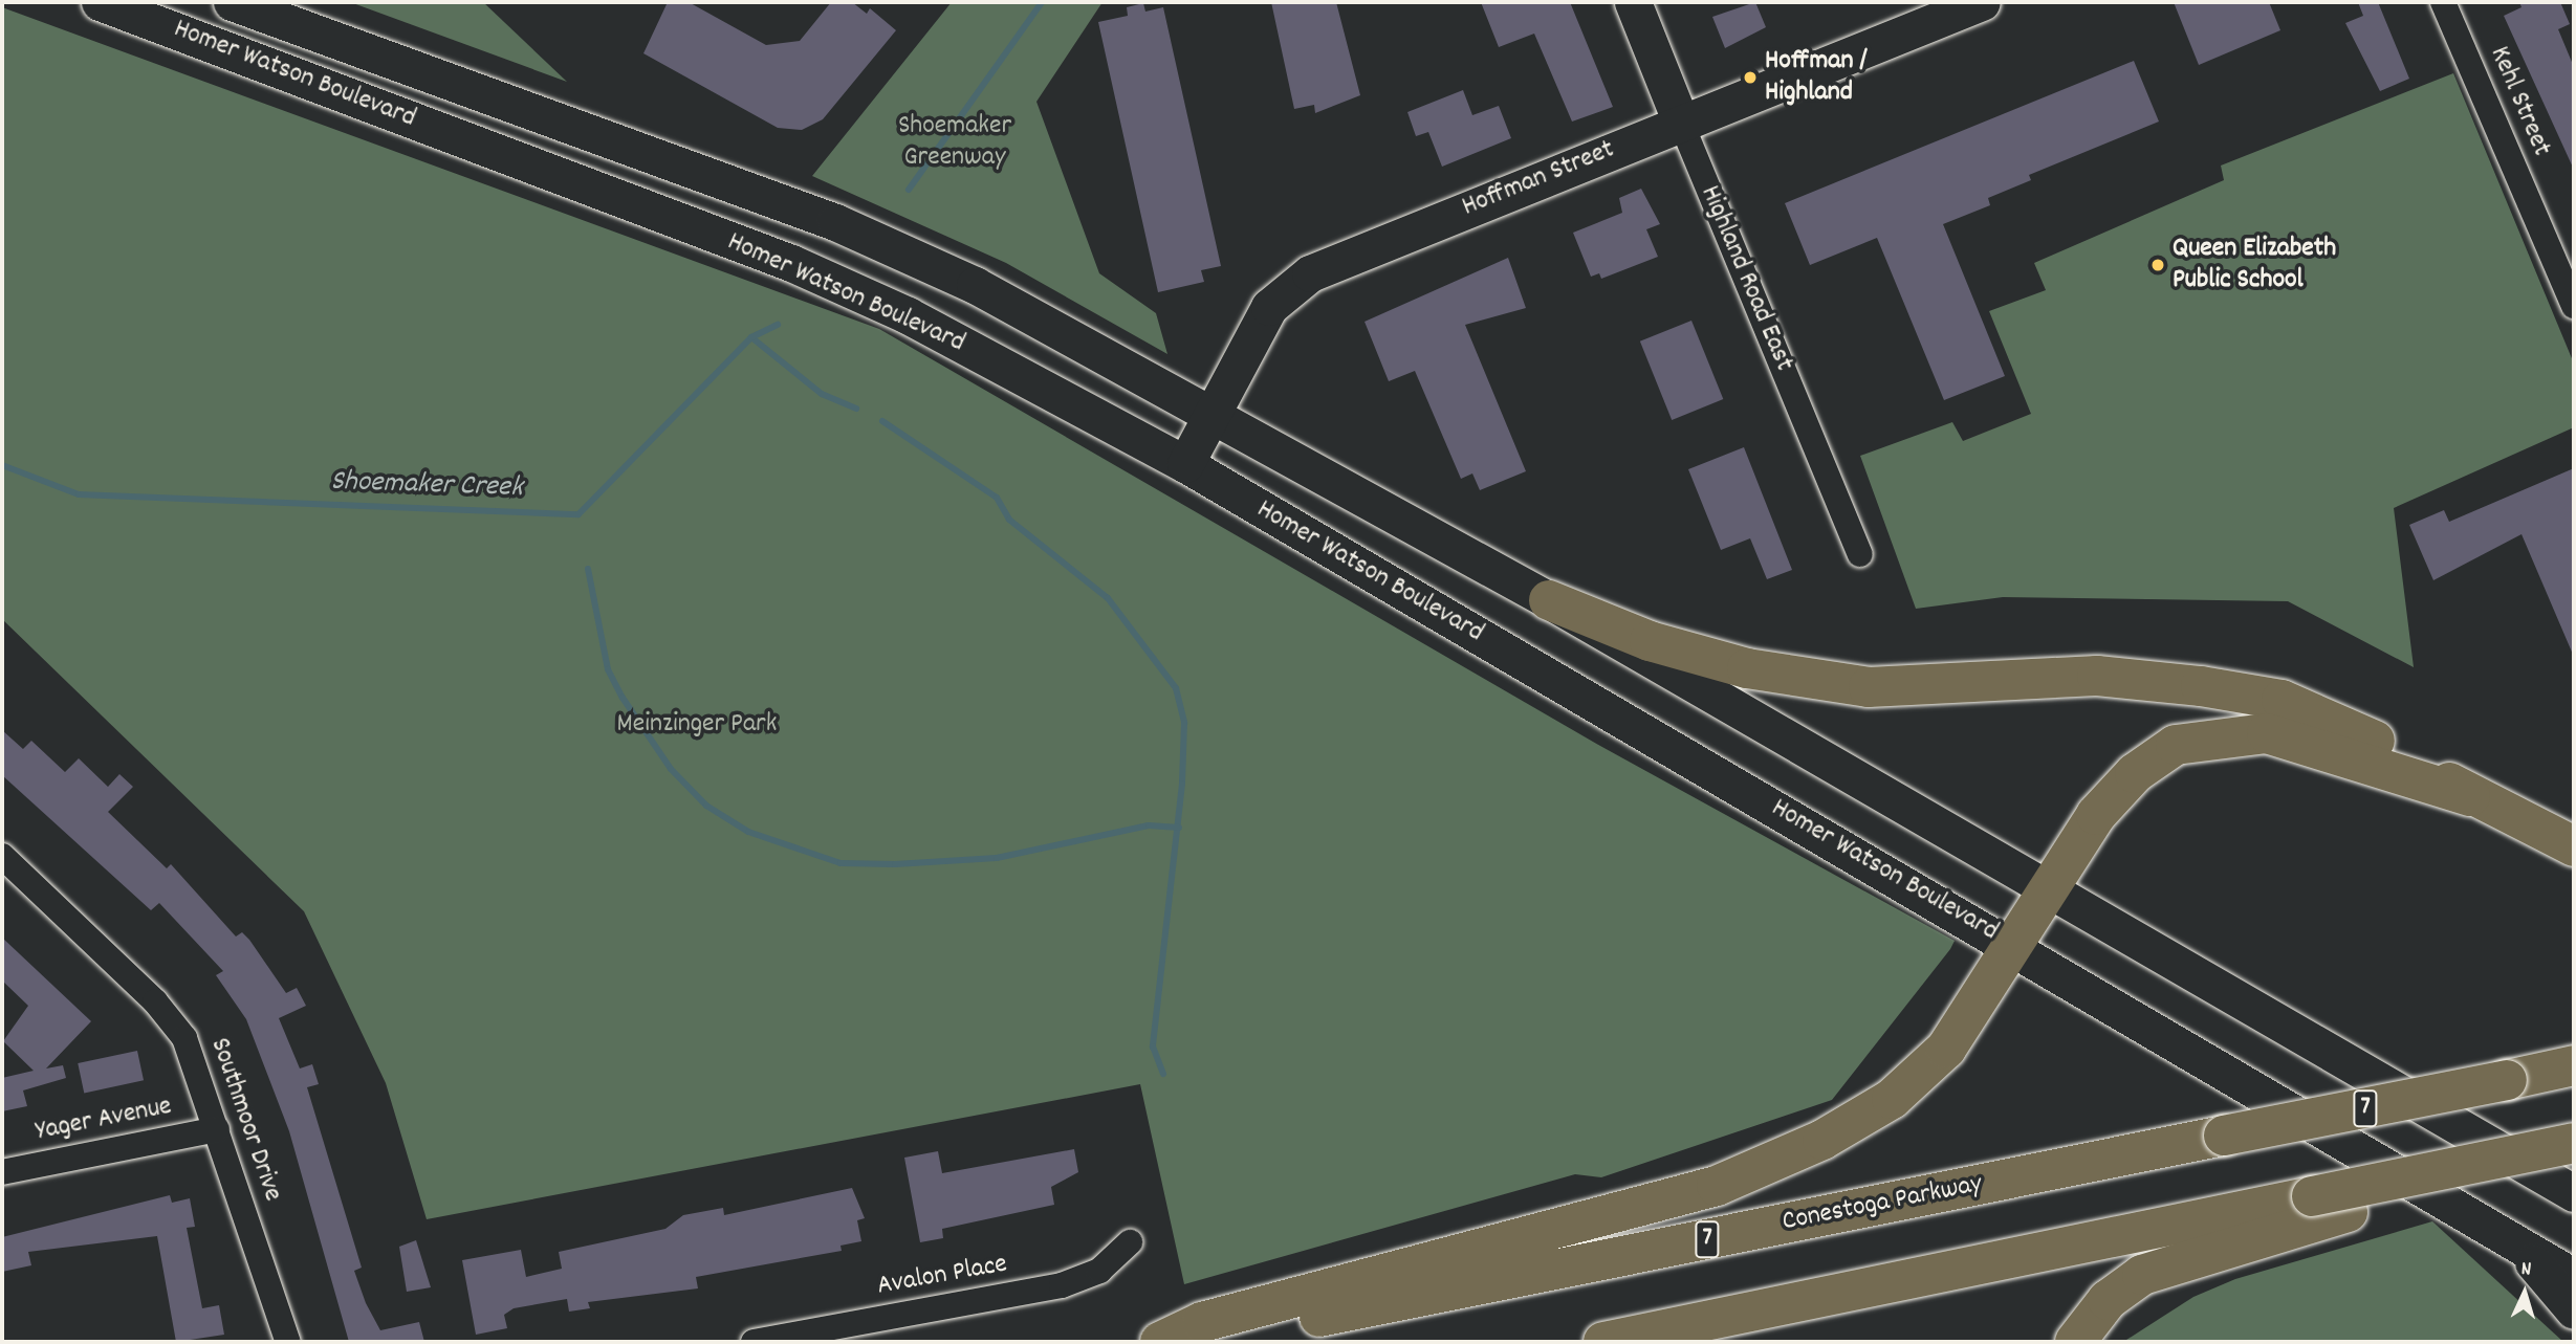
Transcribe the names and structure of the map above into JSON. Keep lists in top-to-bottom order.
{
  "streets": {
    "highway": ["7", "Conestoga Parkway"],
    "main road": ["Homer Watson Boulevard", "Hoffman Street", "Highland Road East"],
    "street": [
      "Kehl Street",
      "Yager Avenue",
      "Southmoor Drive",
      "Avalon Place"
    ]
  },
  "crossings": [
    ["Homer Watson Boulevard", "Hoffman Street"],
    ["Hoffman Street", "Highland Road East"],
    ["Yager Avenue", "Southmoor Drive"]
  ],
  "water": ["Shoemaker Creek"],
  "parks": ["Shoemaker Greenway", "Meinzinger Park"],
  "places": ["Hoffman / Highland", "Queen Elizabeth Public School"],
  "north": "top"
}
